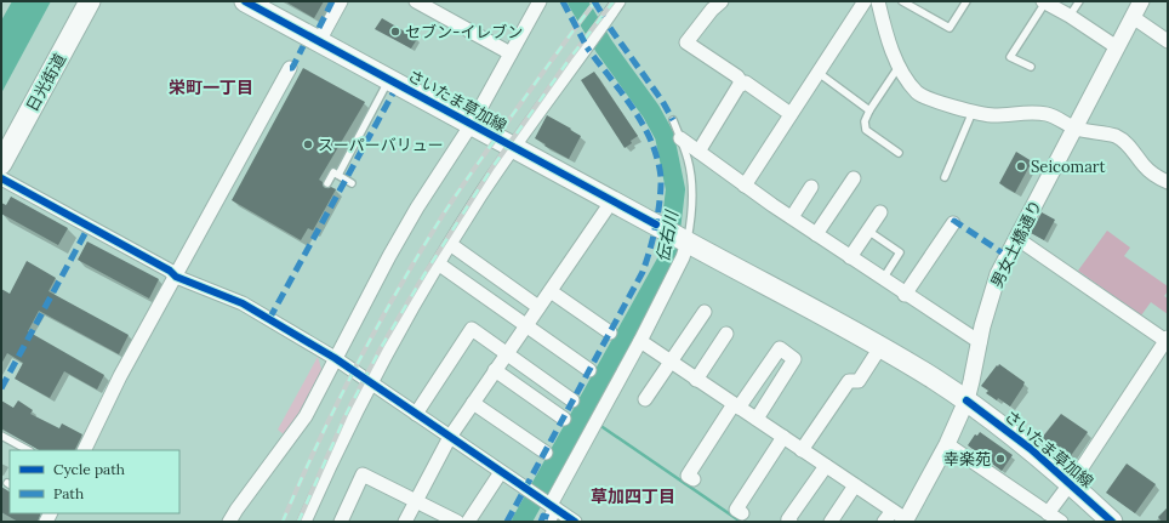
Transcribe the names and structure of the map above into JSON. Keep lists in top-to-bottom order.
{
  "streets": {
    "main road": ["日光街道", "さいたま草加線"],
    "street": ["男女土橋通り"]
  },
  "crossings": [
    ["さいたま草加線", "男女土橋通り"]
  ],
  "districts": ["栄町一丁目", "草加四丁目"],
  "water": ["伝右川"],
  "places": [
    "セブン-イレブン",
    "スーパーバリュー",
    "Seicomart",
    "幸楽苑"
  ],
  "legend": ["Cycle path", "Path"]
}
